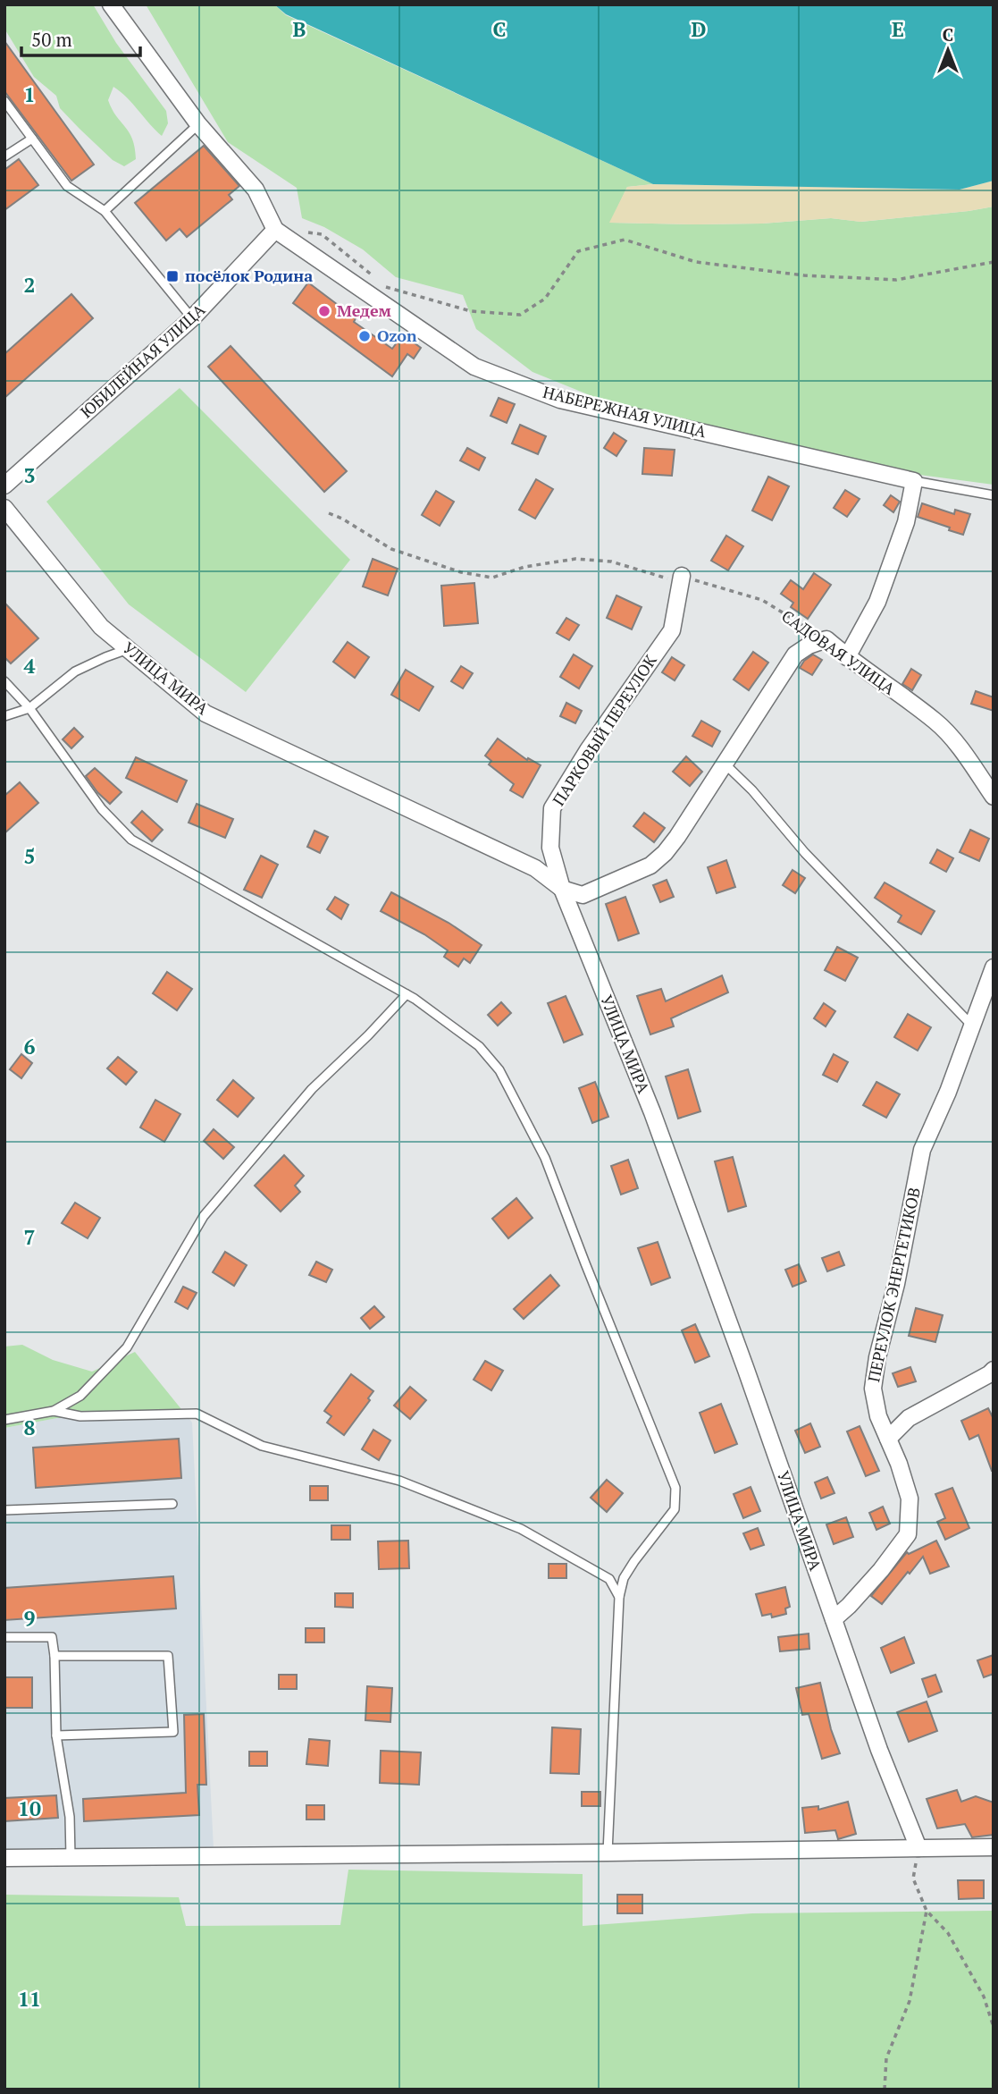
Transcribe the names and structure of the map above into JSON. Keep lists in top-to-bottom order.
{
  "streets": {
    "street": [
      "ЮБИЛЕЙНАЯ УЛИЦА",
      "НАБЕРЕЖНАЯ УЛИЦА",
      "САДОВАЯ УЛИЦА",
      "УЛИЦА МИРА",
      "ПАРКОВЫЙ ПЕРЕУЛОК",
      "ПЕРЕУЛОК ЭНЕРГЕТИКОВ"
    ]
  },
  "crossings": [
    ["ЮБИЛЕЙНАЯ УЛИЦА", "НАБЕРЕЖНАЯ УЛИЦА"],
    ["САДОВАЯ УЛИЦА", "ПАРКОВЫЙ ПЕРЕУЛОК"],
    ["УЛИЦА МИРА", "ПАРКОВЫЙ ПЕРЕУЛОК"],
    ["УЛИЦА МИРА", "ПЕРЕУЛОК ЭНЕРГЕТИКОВ"]
  ],
  "places": {
    "transit": ["посёлок Родина"],
    "other": ["Медем", "Ozon"]
  },
  "scale_bar": "50 m",
  "north": "top",
  "grid": {
    "columns": [
      "B",
      "C",
      "D",
      "E"
    ],
    "rows": [
      "1",
      "2",
      "3",
      "4",
      "5",
      "6",
      "7",
      "8",
      "9",
      "10",
      "11"
    ]
  }
}
